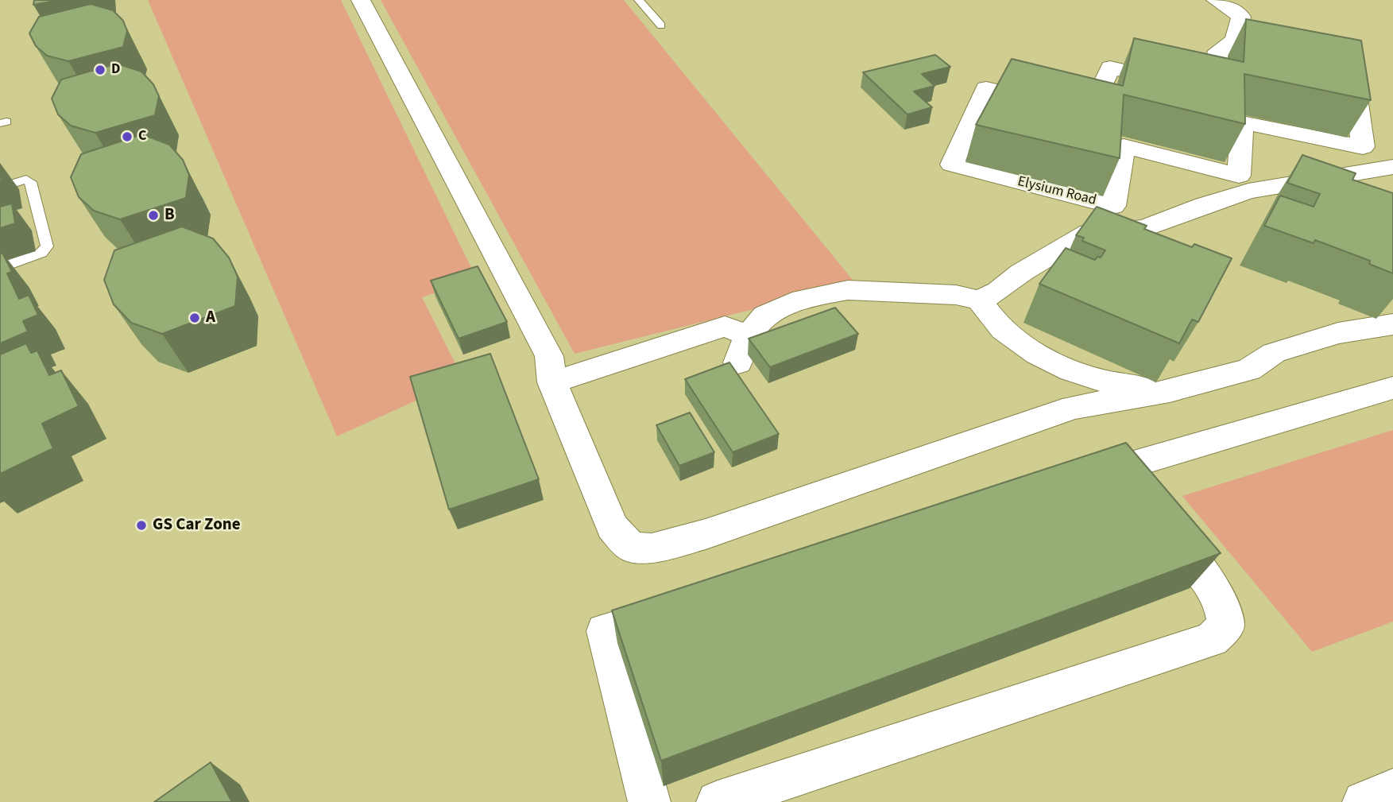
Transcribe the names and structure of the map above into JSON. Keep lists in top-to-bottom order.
{
  "streets": {
    "street": ["Elysium Road"]
  },
  "places": [
    "D",
    "C",
    "B",
    "A",
    "GS Car Zone"
  ]
}
